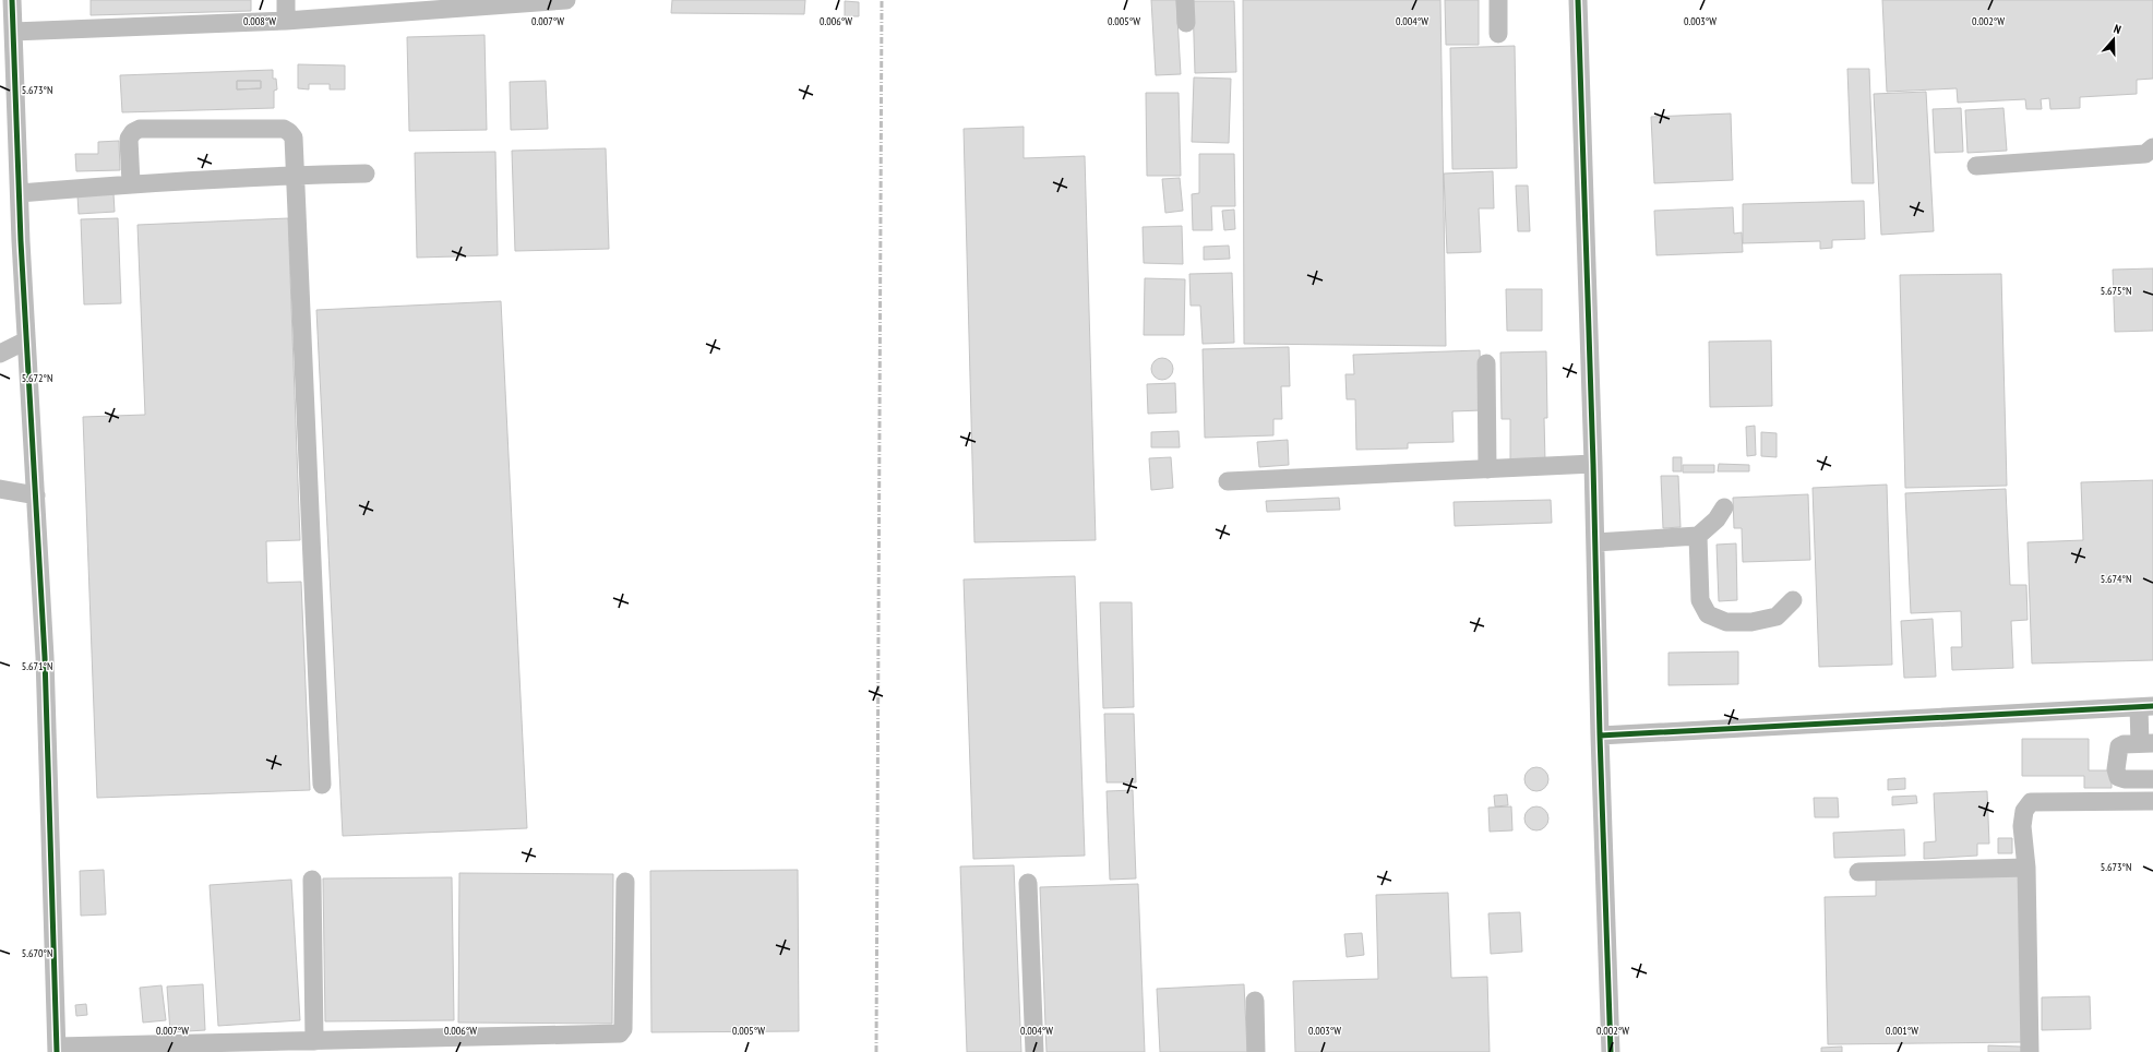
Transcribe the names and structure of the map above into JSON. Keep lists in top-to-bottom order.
{
  "north": "top",
  "coordinates": [
    "0.008°W",
    "0.007°W",
    "0.006°W",
    "0.005°W",
    "0.004°W",
    "0.003°W",
    "0.002°W",
    "5.673°N",
    "5.675°N",
    "5.672°N",
    "5.674°N",
    "5.671°N",
    "5.670°N",
    "0.001°W"
  ]
}
